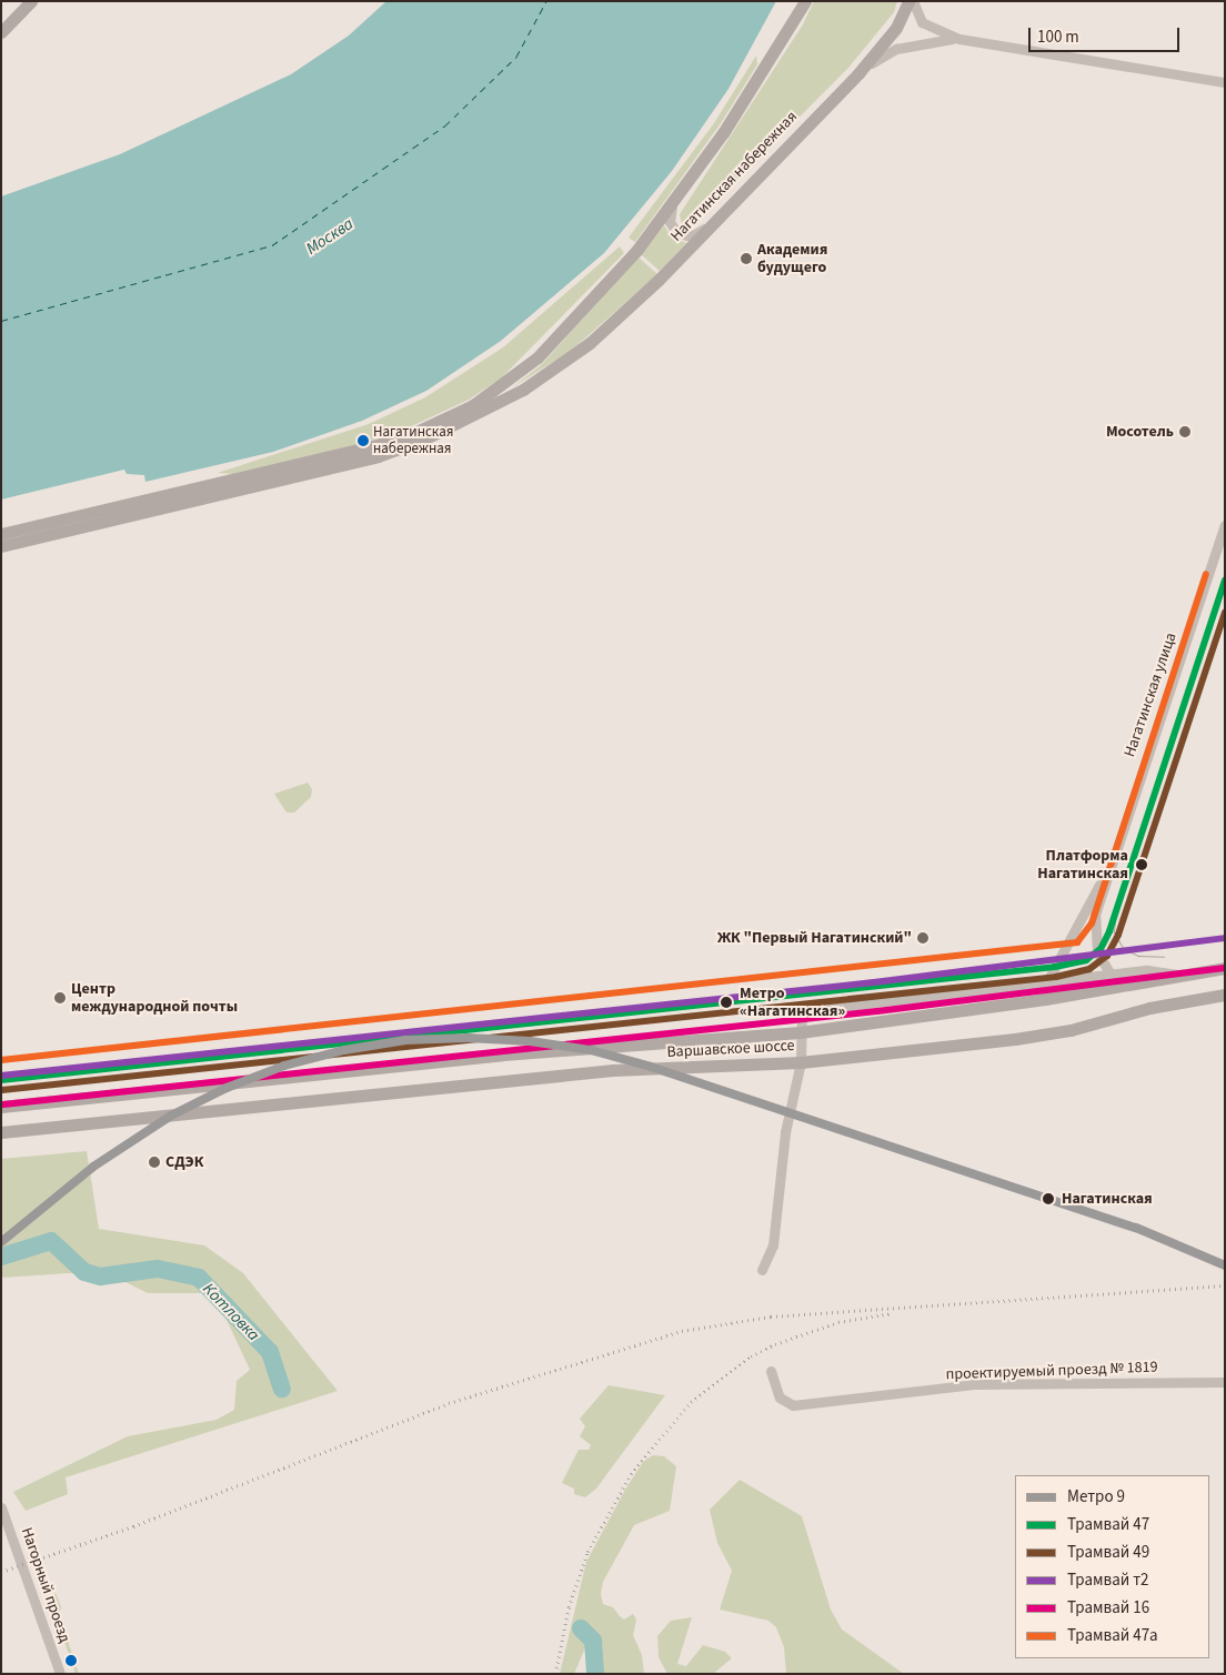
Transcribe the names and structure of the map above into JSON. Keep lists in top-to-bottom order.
{
  "streets": {
    "main road": ["Нагатинская набережная", "Варшавское шоссе"],
    "street": ["Нагатинская улица", "проектируемый проезд № 1819", "Нагорный проезд"]
  },
  "water": ["Москва", "Котловка"],
  "places": [
    "Академия будущего",
    "Мосотель",
    "Нагатинская набережная",
    "Платформа Нагатинская",
    "ЖК \"Первый Нагатинский\"",
    "Центр международной почты",
    "Метро «Нагатинская»",
    "СДЭК",
    "Нагатинская"
  ],
  "lines": [
    "tram line 47а",
    "tram line 47",
    "tram line 49",
    "tram line т2",
    "tram line 16",
    "metro line 9"
  ],
  "legend": [
    "Метро 9",
    "Трамвай 47",
    "Трамвай 49",
    "Трамвай т2",
    "Трамвай 16",
    "Трамвай 47а"
  ],
  "scale_bar": "100 m"
}
